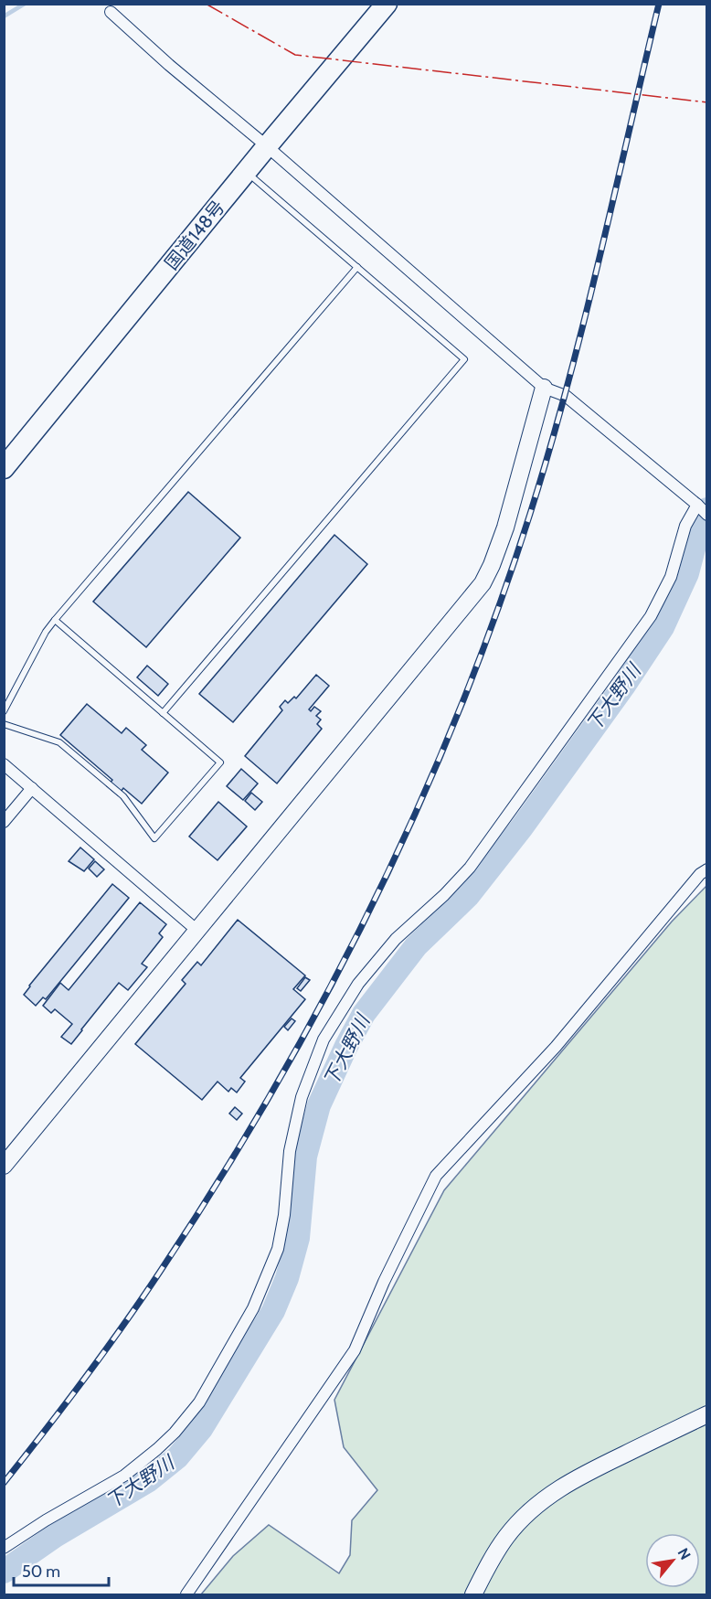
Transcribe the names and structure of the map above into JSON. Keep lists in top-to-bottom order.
{
  "streets": {
    "highway": ["国道148号"]
  },
  "water": ["下大野川"],
  "scale_bar": "50 m",
  "north": "top right"
}
